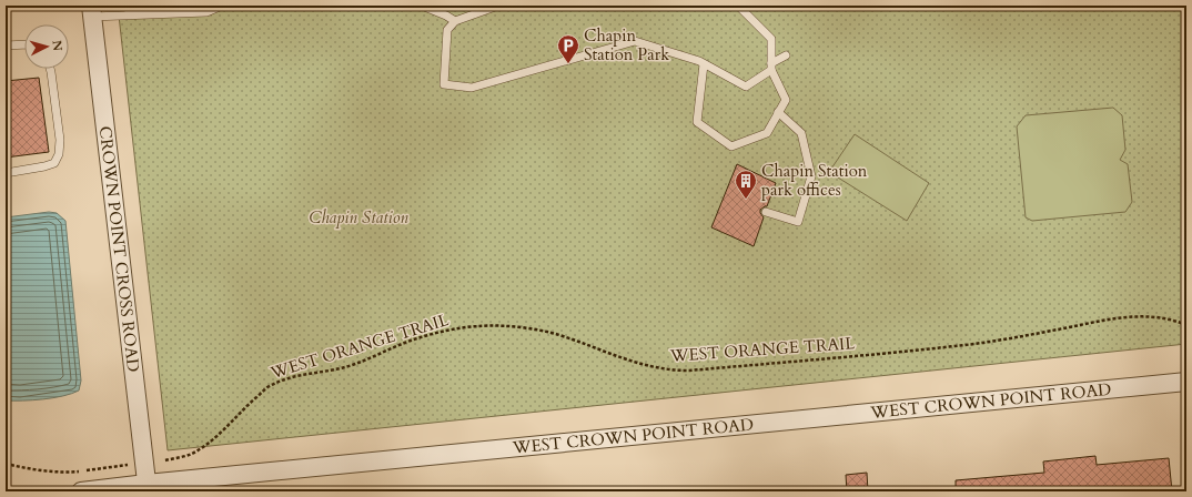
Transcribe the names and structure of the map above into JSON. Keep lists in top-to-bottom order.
{
  "streets": {
    "street": ["CROWN POINT CROSS ROAD", "WEST CROWN POINT ROAD"],
    "path": ["WEST ORANGE TRAIL"]
  },
  "crossings": [
    ["CROWN POINT CROSS ROAD", "WEST CROWN POINT ROAD"]
  ],
  "parks": ["Chapin Station"],
  "places": {
    "parking": ["Chapin Station Park"],
    "building": ["Chapin Station park offices"]
  },
  "north": "right"
}
